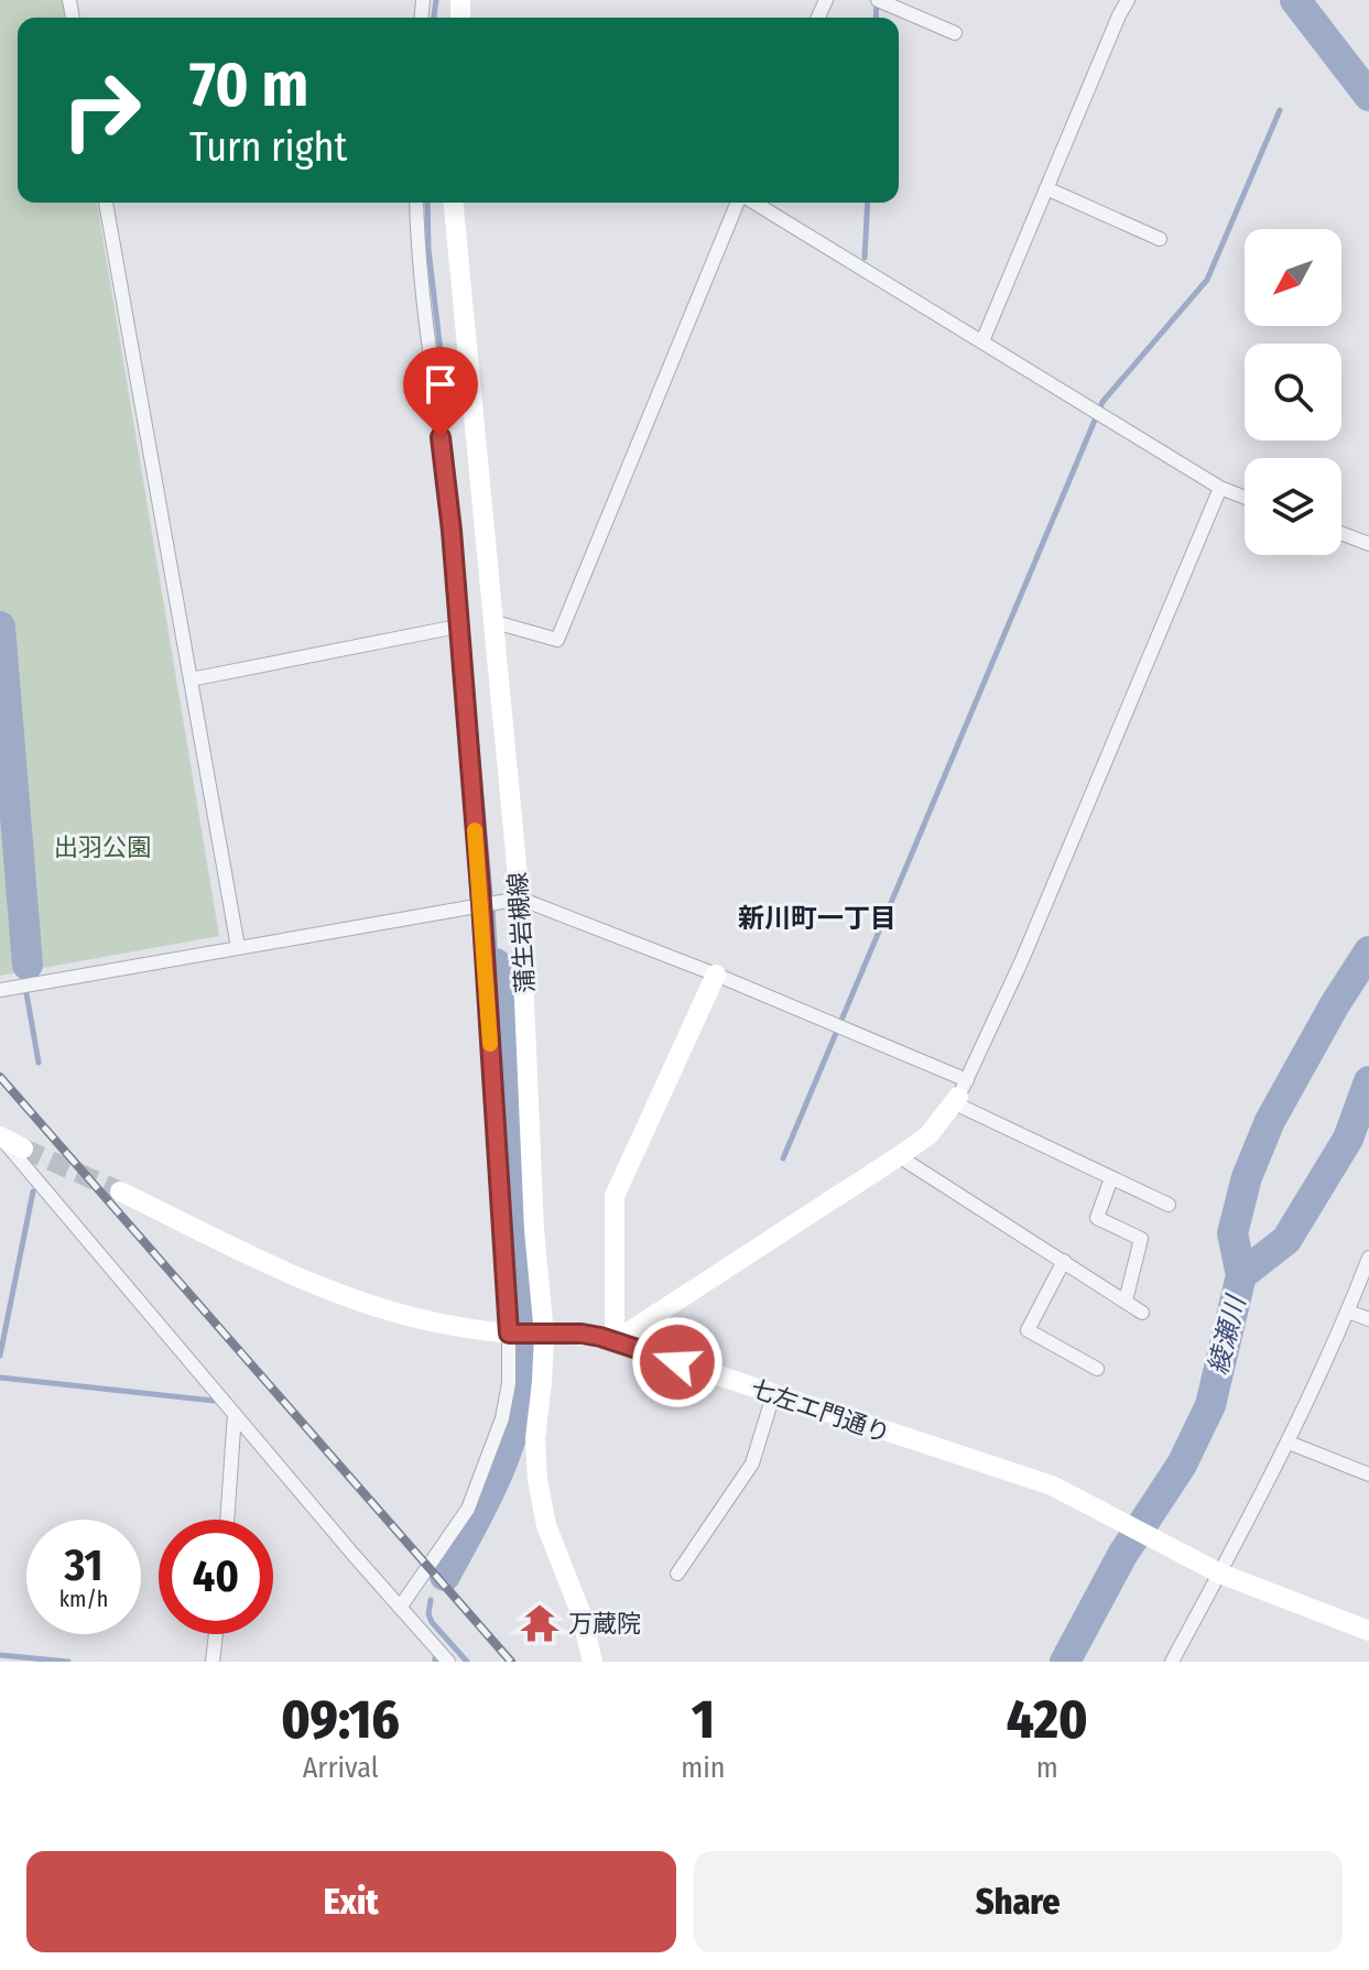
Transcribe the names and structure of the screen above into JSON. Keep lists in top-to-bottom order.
{
  "streets": {
    "street": ["蒲生岩槻線", "七左エ門通り"]
  },
  "crossings": [
    ["蒲生岩槻線", "七左エ門通り"]
  ],
  "districts": ["新川町一丁目"],
  "water": ["綾瀬川"],
  "parks": ["出羽公園"],
  "places": {
    "temple": ["万蔵院"]
  },
  "north": "bottom left",
  "page": {
    "turn": ["70 m", "Turn right"],
    "speed": "31 km/h",
    "limit": "40",
    "eta": [
      "09:16",
      "Arrival",
      "1",
      "min",
      "420",
      "m"
    ],
    "buttons": ["Exit", "Share"]
  }
}
